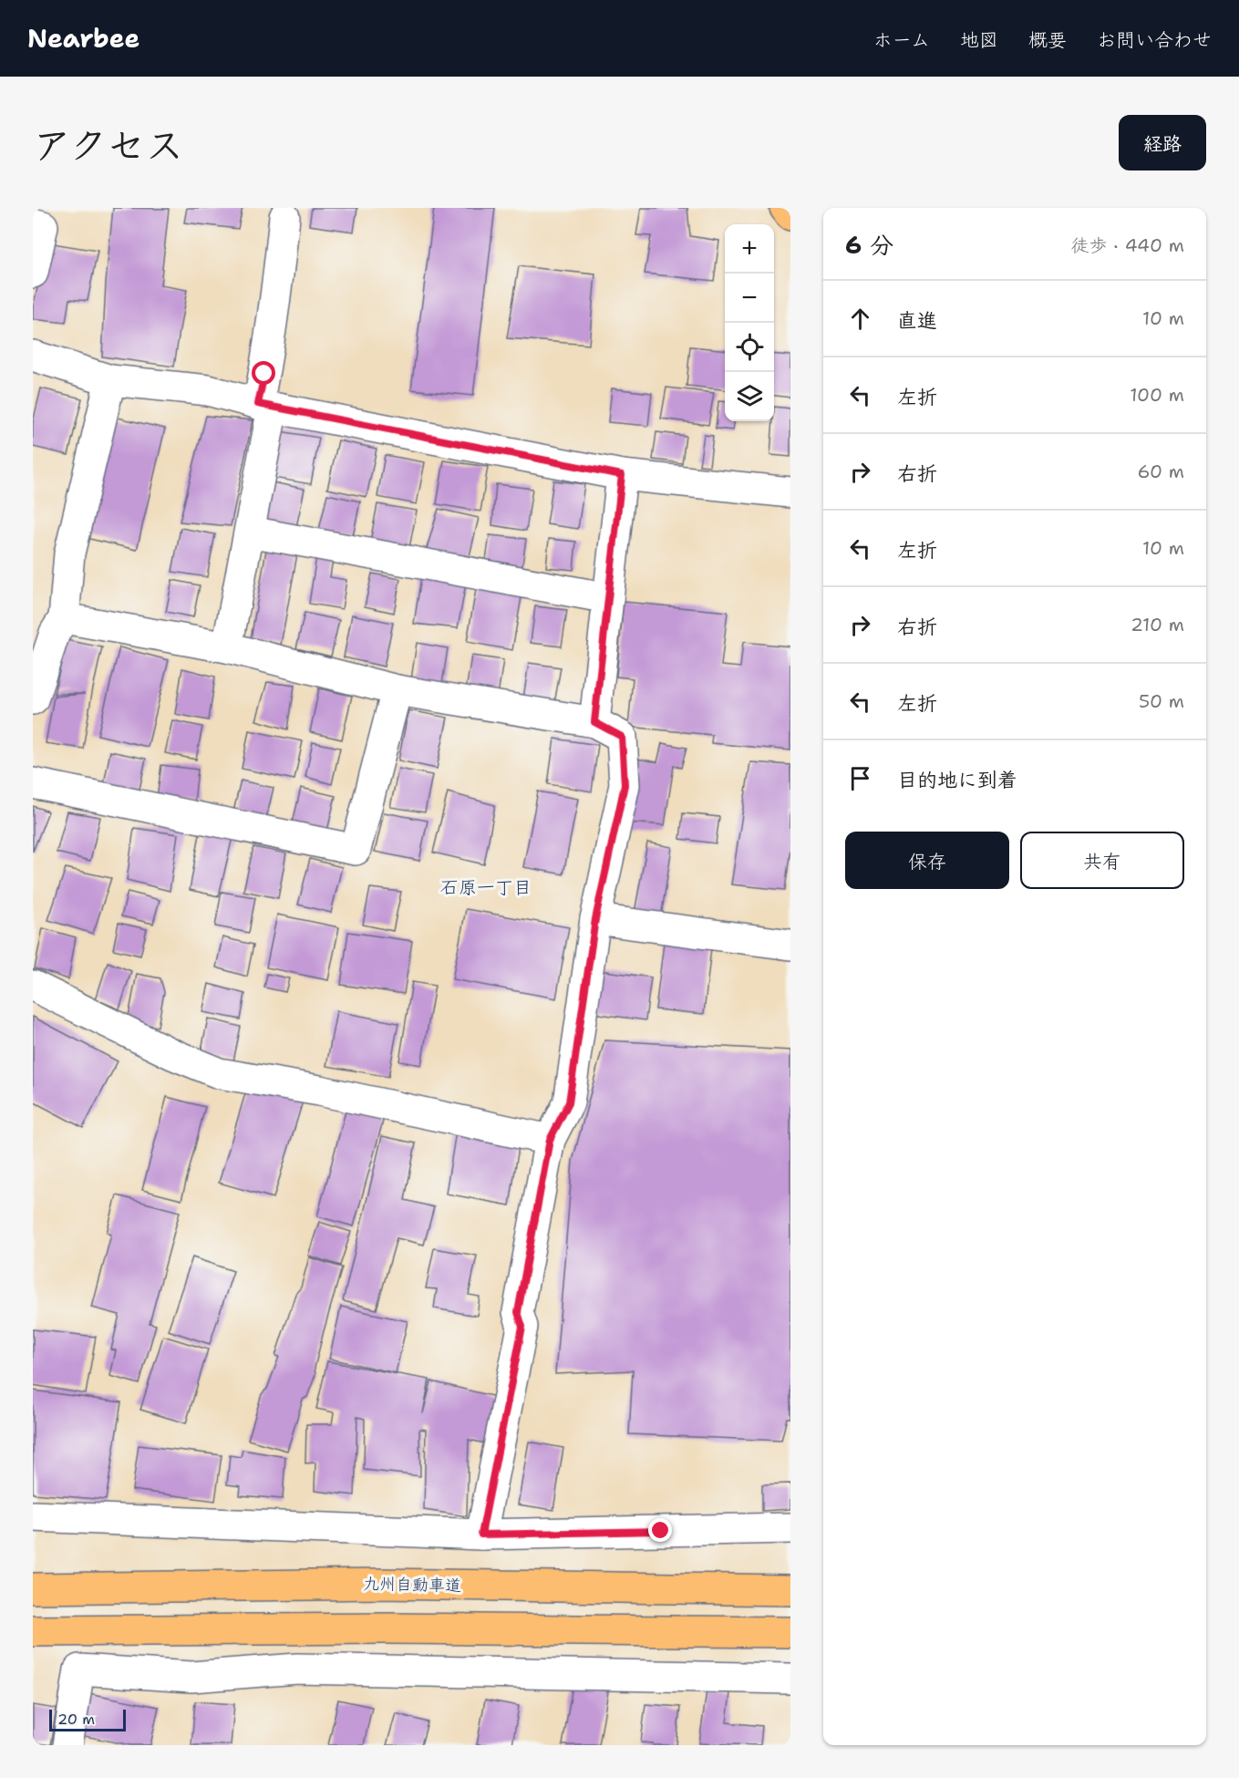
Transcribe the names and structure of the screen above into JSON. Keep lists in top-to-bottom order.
{
  "streets": {
    "highway": ["九州自動車道"]
  },
  "districts": ["石原一丁目"],
  "scale_bar": "20 m",
  "page": {
    "header": "Nearbee",
    "nav": [
      "ホーム",
      "地図",
      "概要",
      "お問い合わせ"
    ],
    "title": "アクセス",
    "buttons": [
      "経路",
      ["保存", "共有"]
    ],
    "heading": ["6 分", "徒歩 · 440 m"],
    "map_buttons": ["+", "−"],
    "list": [
      ["直進", "10 m"],
      ["左折", "100 m"],
      ["右折", "60 m"],
      ["左折", "10 m"],
      ["右折", "210 m"],
      ["左折", "50 m"],
      "目的地に到着"
    ],
    "scale": "20 m"
  }
}
